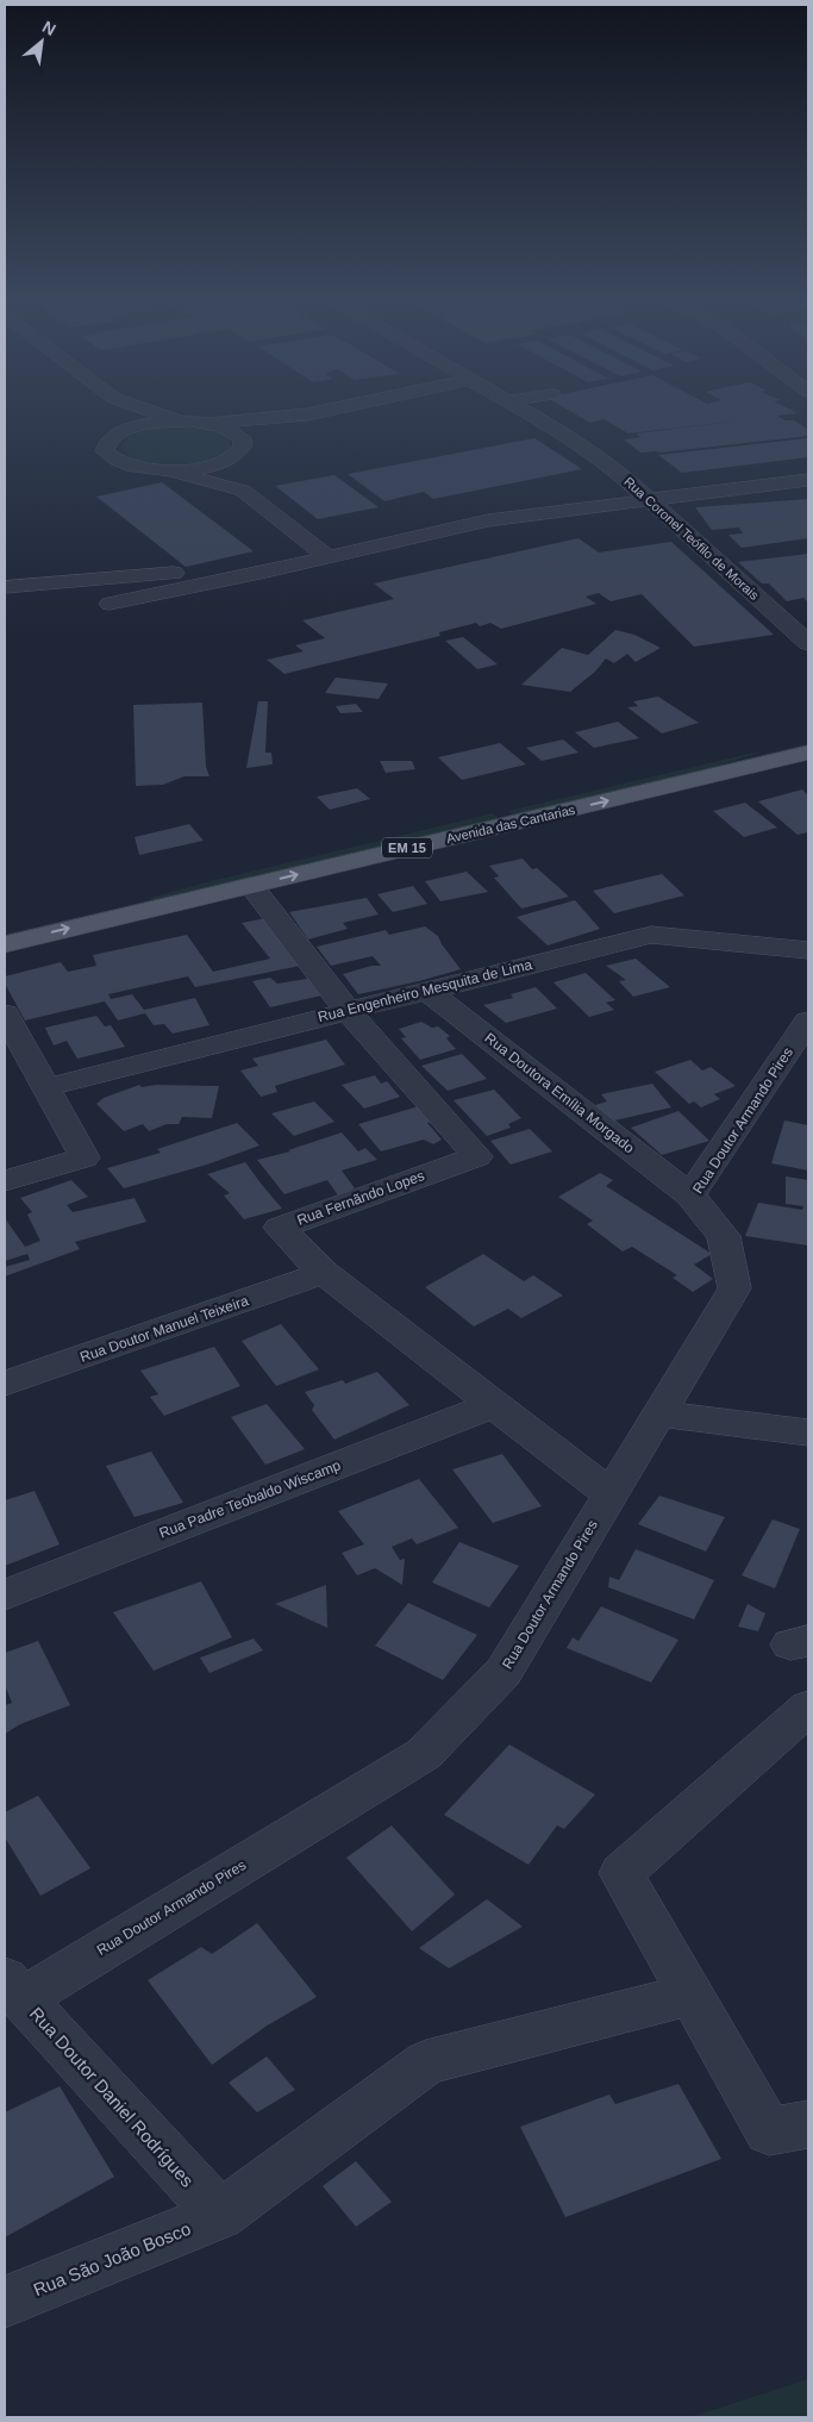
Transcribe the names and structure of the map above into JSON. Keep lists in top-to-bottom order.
{
  "streets": {
    "main road": ["Avenida das Cantarias", "EM 15"],
    "street": [
      "Rua Coronel Teófilo de Morais",
      "Rua Engenheiro Mesquita de Lima",
      "Rua Doutora Emília Morgado",
      "Rua Doutor Armando Pires",
      "Rua Fernãndo Lopes",
      "Rua Doutor Manuel Teixeira",
      "Rua Padre Teobaldo Wiscamp",
      "Rua Doutor Daniel Rodrígues",
      "Rua São João Bosco"
    ]
  },
  "crossings": [
    ["Avenida das Cantarias", "Rua Fernãndo Lopes"],
    ["Rua Engenheiro Mesquita de Lima", "Rua Doutora Emília Morgado"],
    ["Rua Engenheiro Mesquita de Lima", "Rua Fernãndo Lopes"],
    ["Rua Doutora Emília Morgado", "Rua Doutor Armando Pires"],
    ["Rua Doutor Armando Pires", "Rua Fernãndo Lopes"],
    ["Rua Doutor Armando Pires", "Rua Doutor Daniel Rodrígues"],
    ["Rua Fernãndo Lopes", "Rua Doutor Manuel Teixeira"],
    ["Rua Fernãndo Lopes", "Rua Padre Teobaldo Wiscamp"],
    ["Rua Doutor Daniel Rodrígues", "Rua São João Bosco"]
  ],
  "north": "top right"
}
